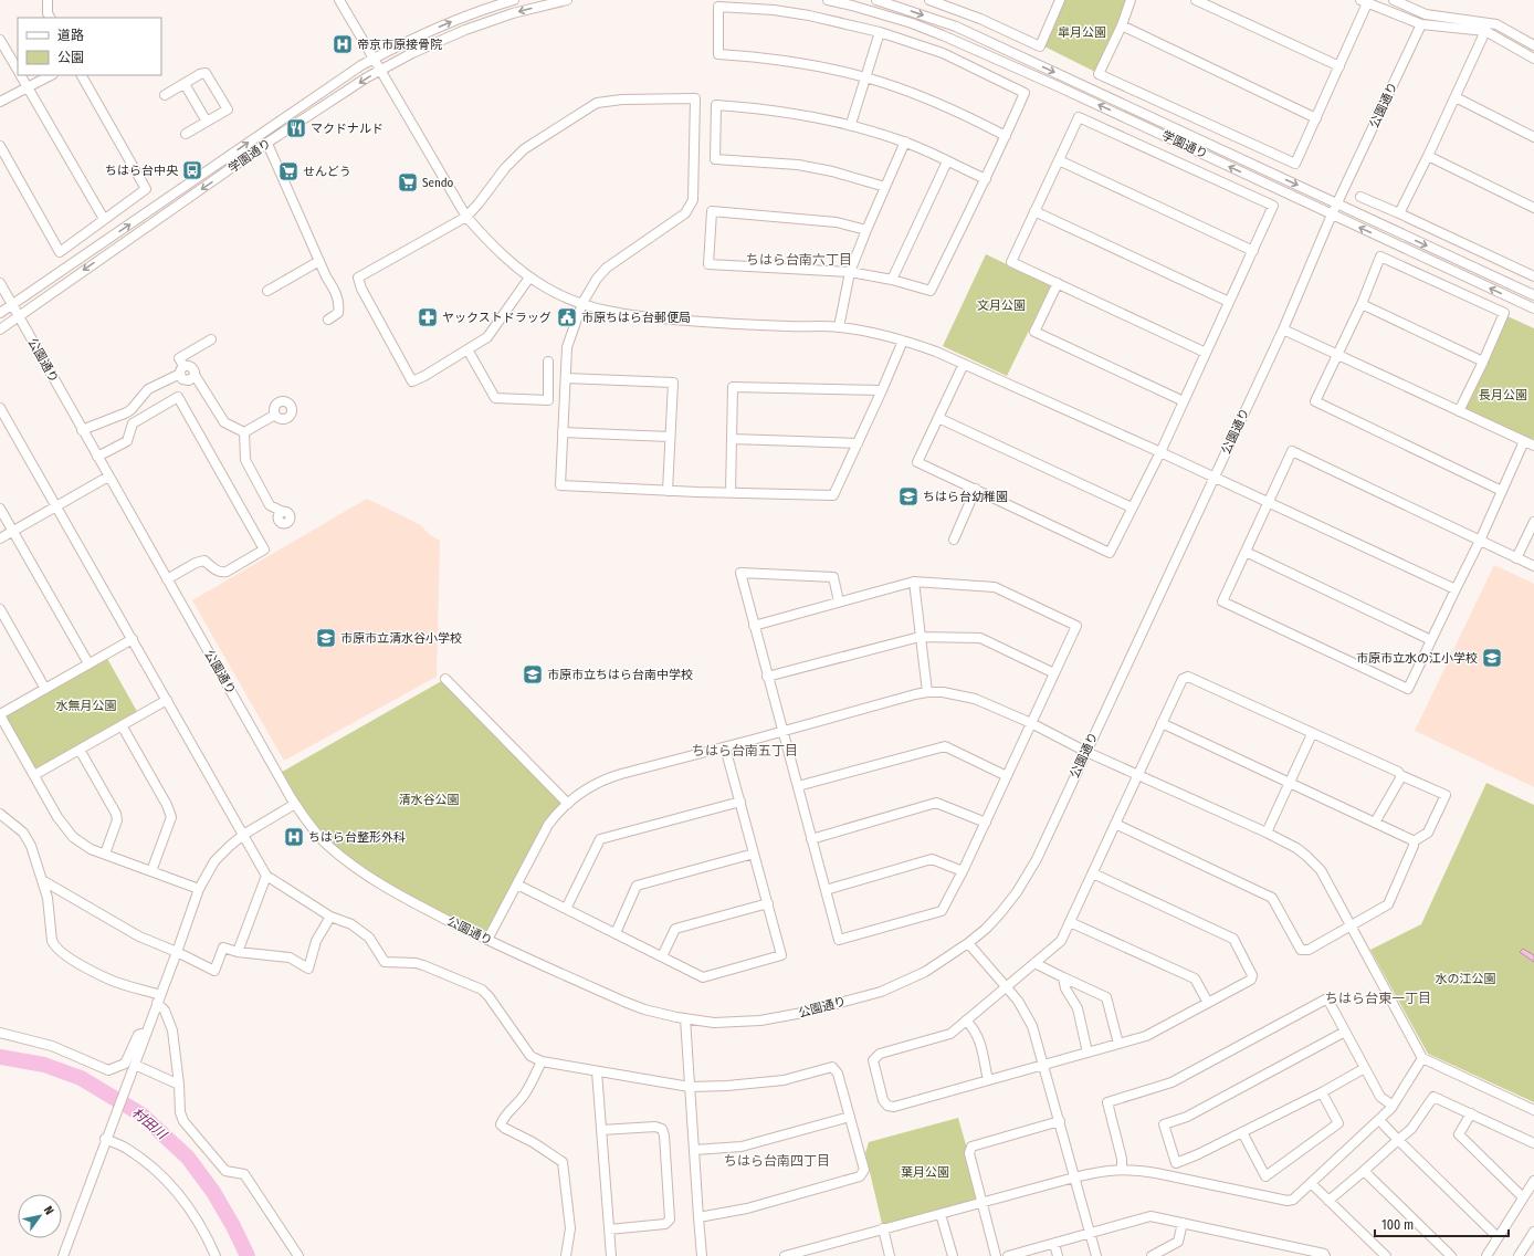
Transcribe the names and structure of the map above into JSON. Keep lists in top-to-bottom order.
{
  "streets": {
    "street": ["公園通り", "学園通り"]
  },
  "crossings": [
    ["公園通り", "学園通り"]
  ],
  "districts": [
    "ちはら台南六丁目",
    "ちはら台南五丁目",
    "ちはら台東一丁目",
    "ちはら台南四丁目"
  ],
  "water": ["村田川"],
  "parks": [
    "皐月公園",
    "文月公園",
    "長月公園",
    "水無月公園",
    "清水谷公園",
    "水の江公園",
    "葉月公園"
  ],
  "places": {
    "hospital": ["帝京市原接骨院", "ちはら台整形外科"],
    "restaurant": ["マクドナルド"],
    "bus stop": ["ちはら台中央"],
    "supermarket": ["せんどう", "Sendo"],
    "pharmacy": ["ヤックストドラッグ"],
    "public building": ["市原ちはら台郵便局"],
    "school or university": [
      "ちはら台幼稚園",
      "市原市立清水谷小学校",
      "市原市立水の江小学校",
      "市原市立ちはら台南中学校"
    ]
  },
  "legend": ["道路", "公園"],
  "scale_bar": "100 m",
  "north": "top right"
}
